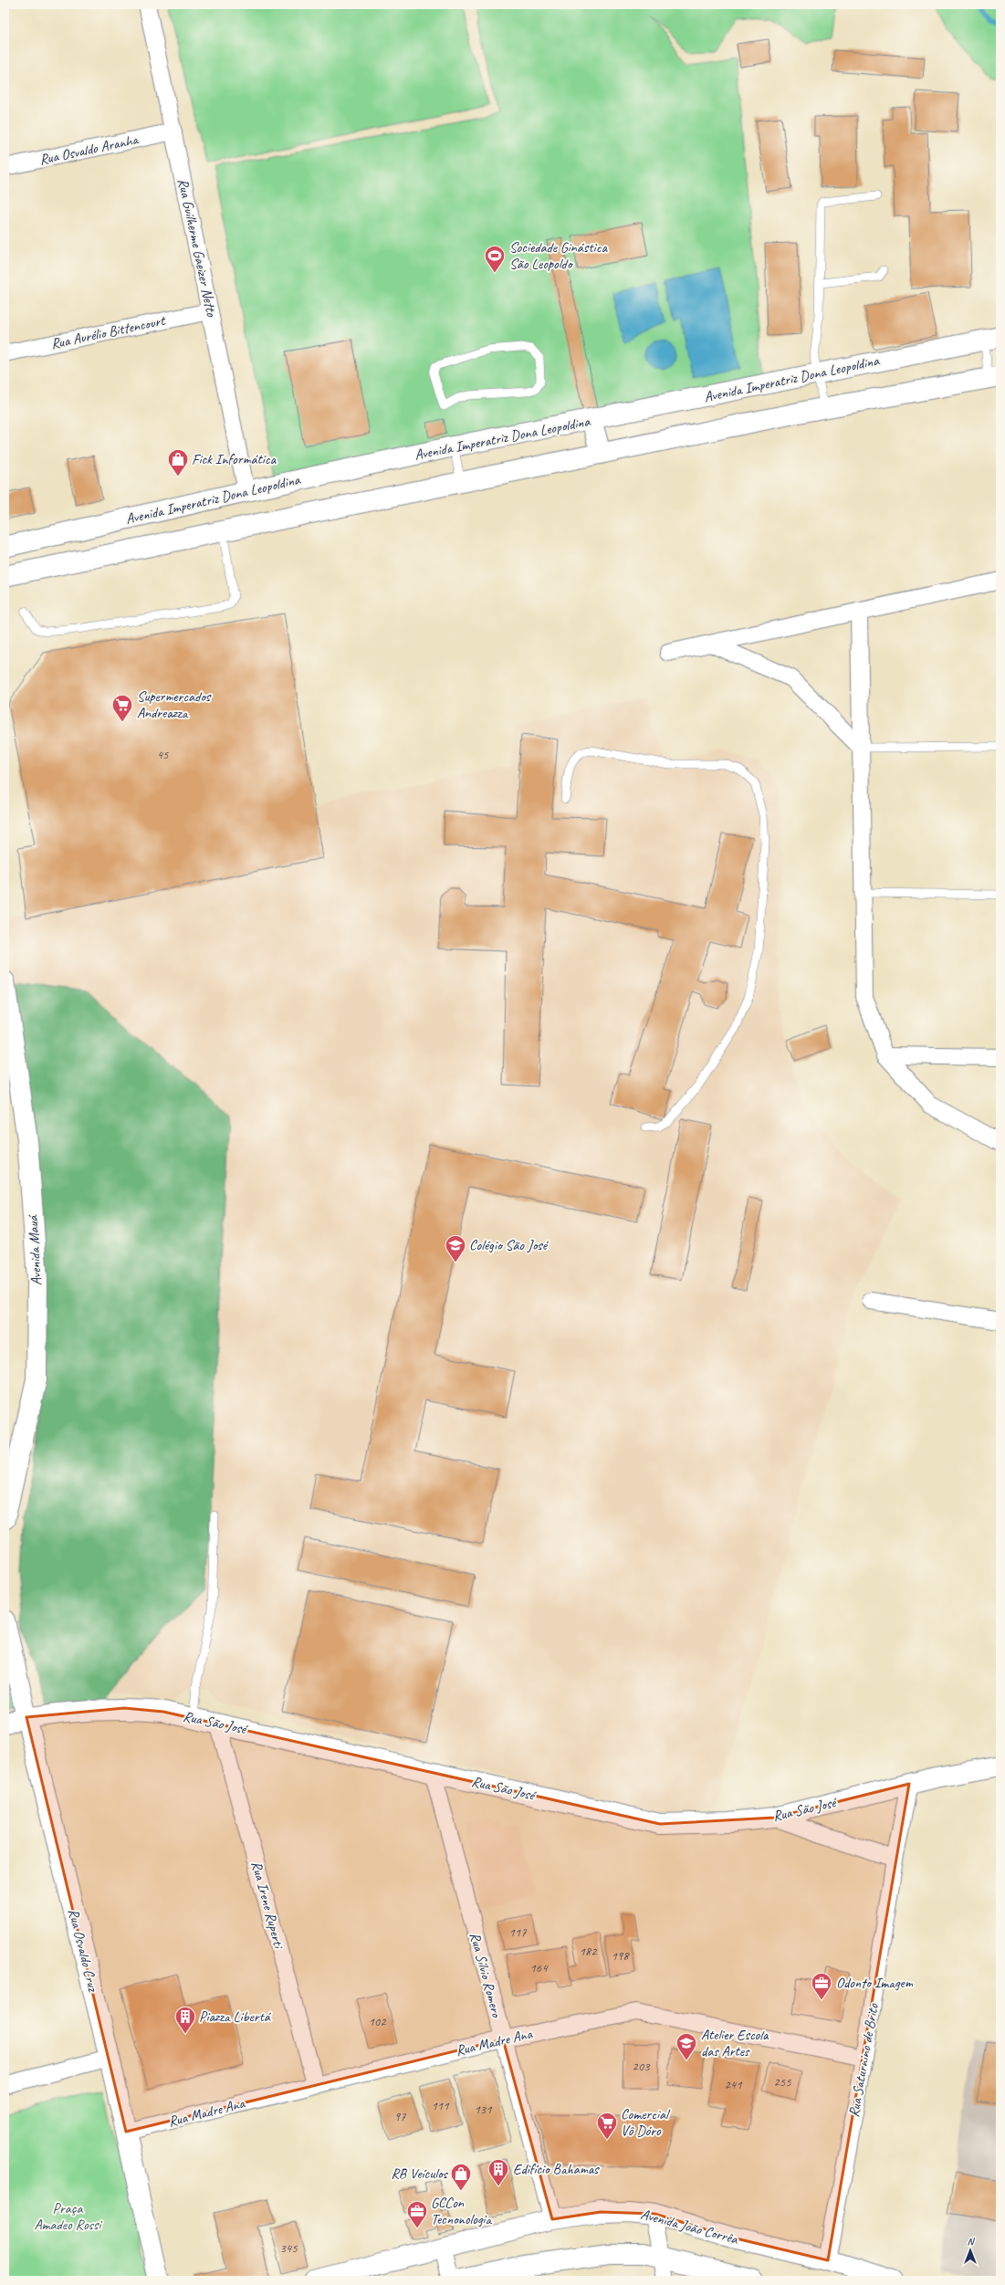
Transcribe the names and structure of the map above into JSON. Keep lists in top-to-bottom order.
{
  "streets": {
    "main road": [
      "Avenida Imperatriz Dona Leopoldina",
      "Avenida Mauá",
      "Rua São José",
      "Rua Osvaldo Cruz",
      "Avenida João Corrêa"
    ],
    "street": [
      "Rua Osvaldo Aranha",
      "Rua Guilherme Gaeizer Netto",
      "Rua Aurélio Bittencourt",
      "Rua Irene Ruperti",
      "Rua Sílvio Romero",
      "Rua Madre Ana",
      "Rua Saturnino de Brito"
    ]
  },
  "crossings": [
    ["Rua Osvaldo Aranha", "Rua Guilherme Gaeizer Netto"],
    ["Rua Guilherme Gaeizer Netto", "Rua Aurélio Bittencourt"],
    ["Rua Guilherme Gaeizer Netto", "Avenida Imperatriz Dona Leopoldina"],
    ["Rua São José", "Rua Irene Ruperti"],
    ["Rua São José", "Rua Osvaldo Cruz"],
    ["Rua São José", "Rua Sílvio Romero"],
    ["Rua São José", "Rua Saturnino de Brito"],
    ["Rua Irene Ruperti", "Rua Madre Ana"],
    ["Rua Osvaldo Cruz", "Rua Madre Ana"],
    ["Rua Sílvio Romero", "Rua Madre Ana"],
    ["Rua Sílvio Romero", "Avenida João Corrêa"],
    ["Rua Madre Ana", "Rua Saturnino de Brito"],
    ["Rua Saturnino de Brito", "Avenida João Corrêa"]
  ],
  "parks": ["Praça Amadeo Rossi"],
  "places": {
    "sports": ["Sociedade Ginástica São Leopoldo"],
    "shop": ["Fick Informática", "RB Veículos"],
    "supermarket": ["Supermercados Andreazza", "Comercial Vô Dóro"],
    "school or university": ["Colégio São José", "Atelier Escola das Artes"],
    "office": ["Odonto Imagem", "GCCon Tecnonologia"],
    "building": ["Piazza Libertá", "Edifício Bahamas"]
  },
  "house_numbers": [
    "45",
    "117",
    "182",
    "198",
    "164",
    "102",
    "203",
    "255",
    "241",
    "111",
    "131",
    "97",
    "345"
  ],
  "north": "top"
}
